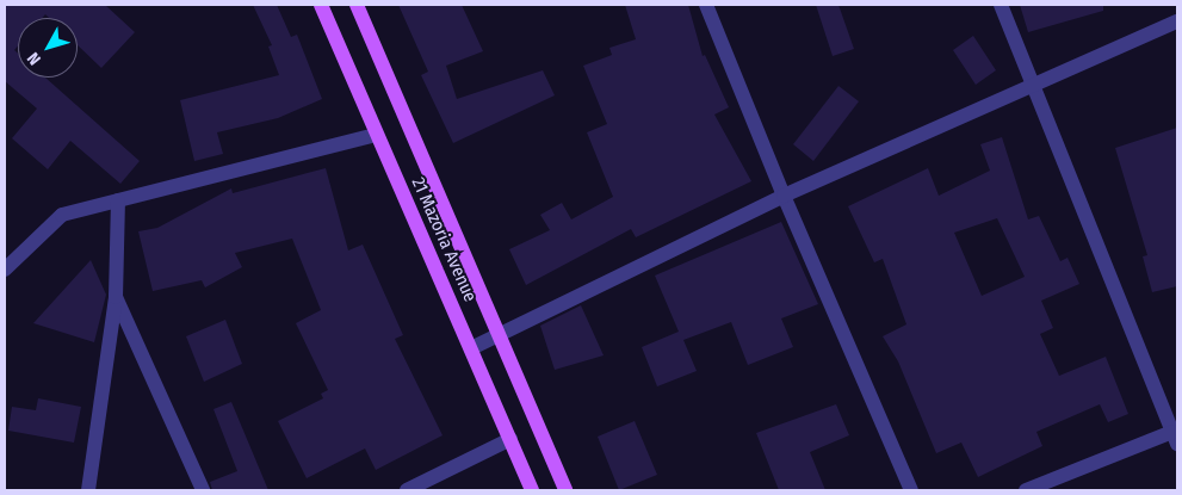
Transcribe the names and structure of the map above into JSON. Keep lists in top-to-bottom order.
{
  "streets": {
    "main road": ["21 Mazoria Avenue"]
  },
  "north": "bottom left"
}
